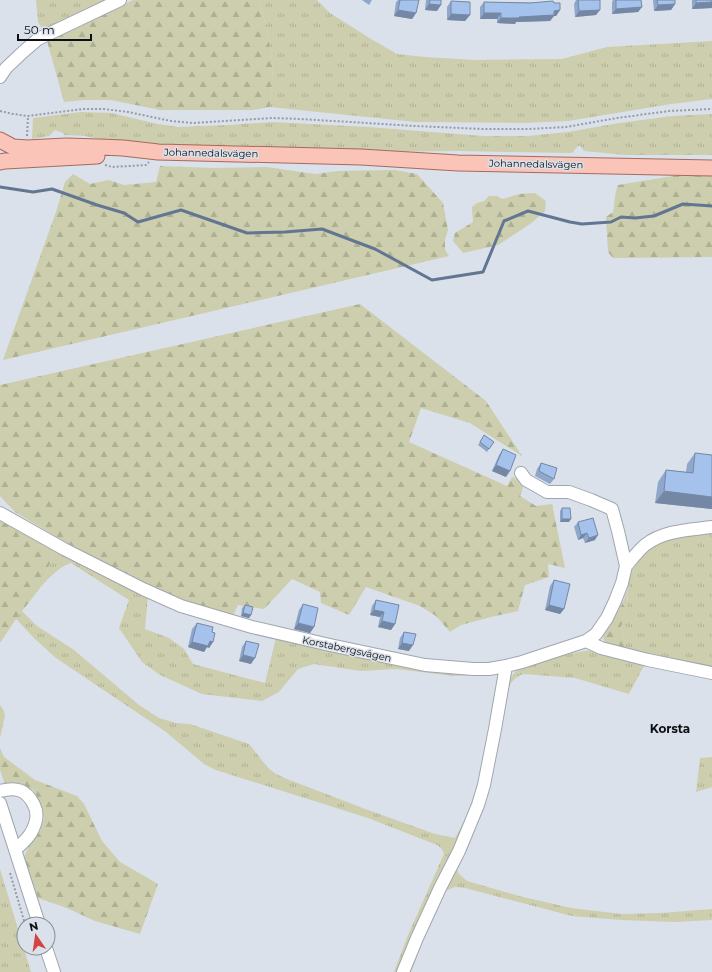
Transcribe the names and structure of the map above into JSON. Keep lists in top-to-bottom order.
{
  "streets": {
    "main road": ["Johannedalsvägen"],
    "street": ["Korstabergsvägen"]
  },
  "districts": ["Korsta"],
  "scale_bar": "50 m",
  "north": "top"
}
